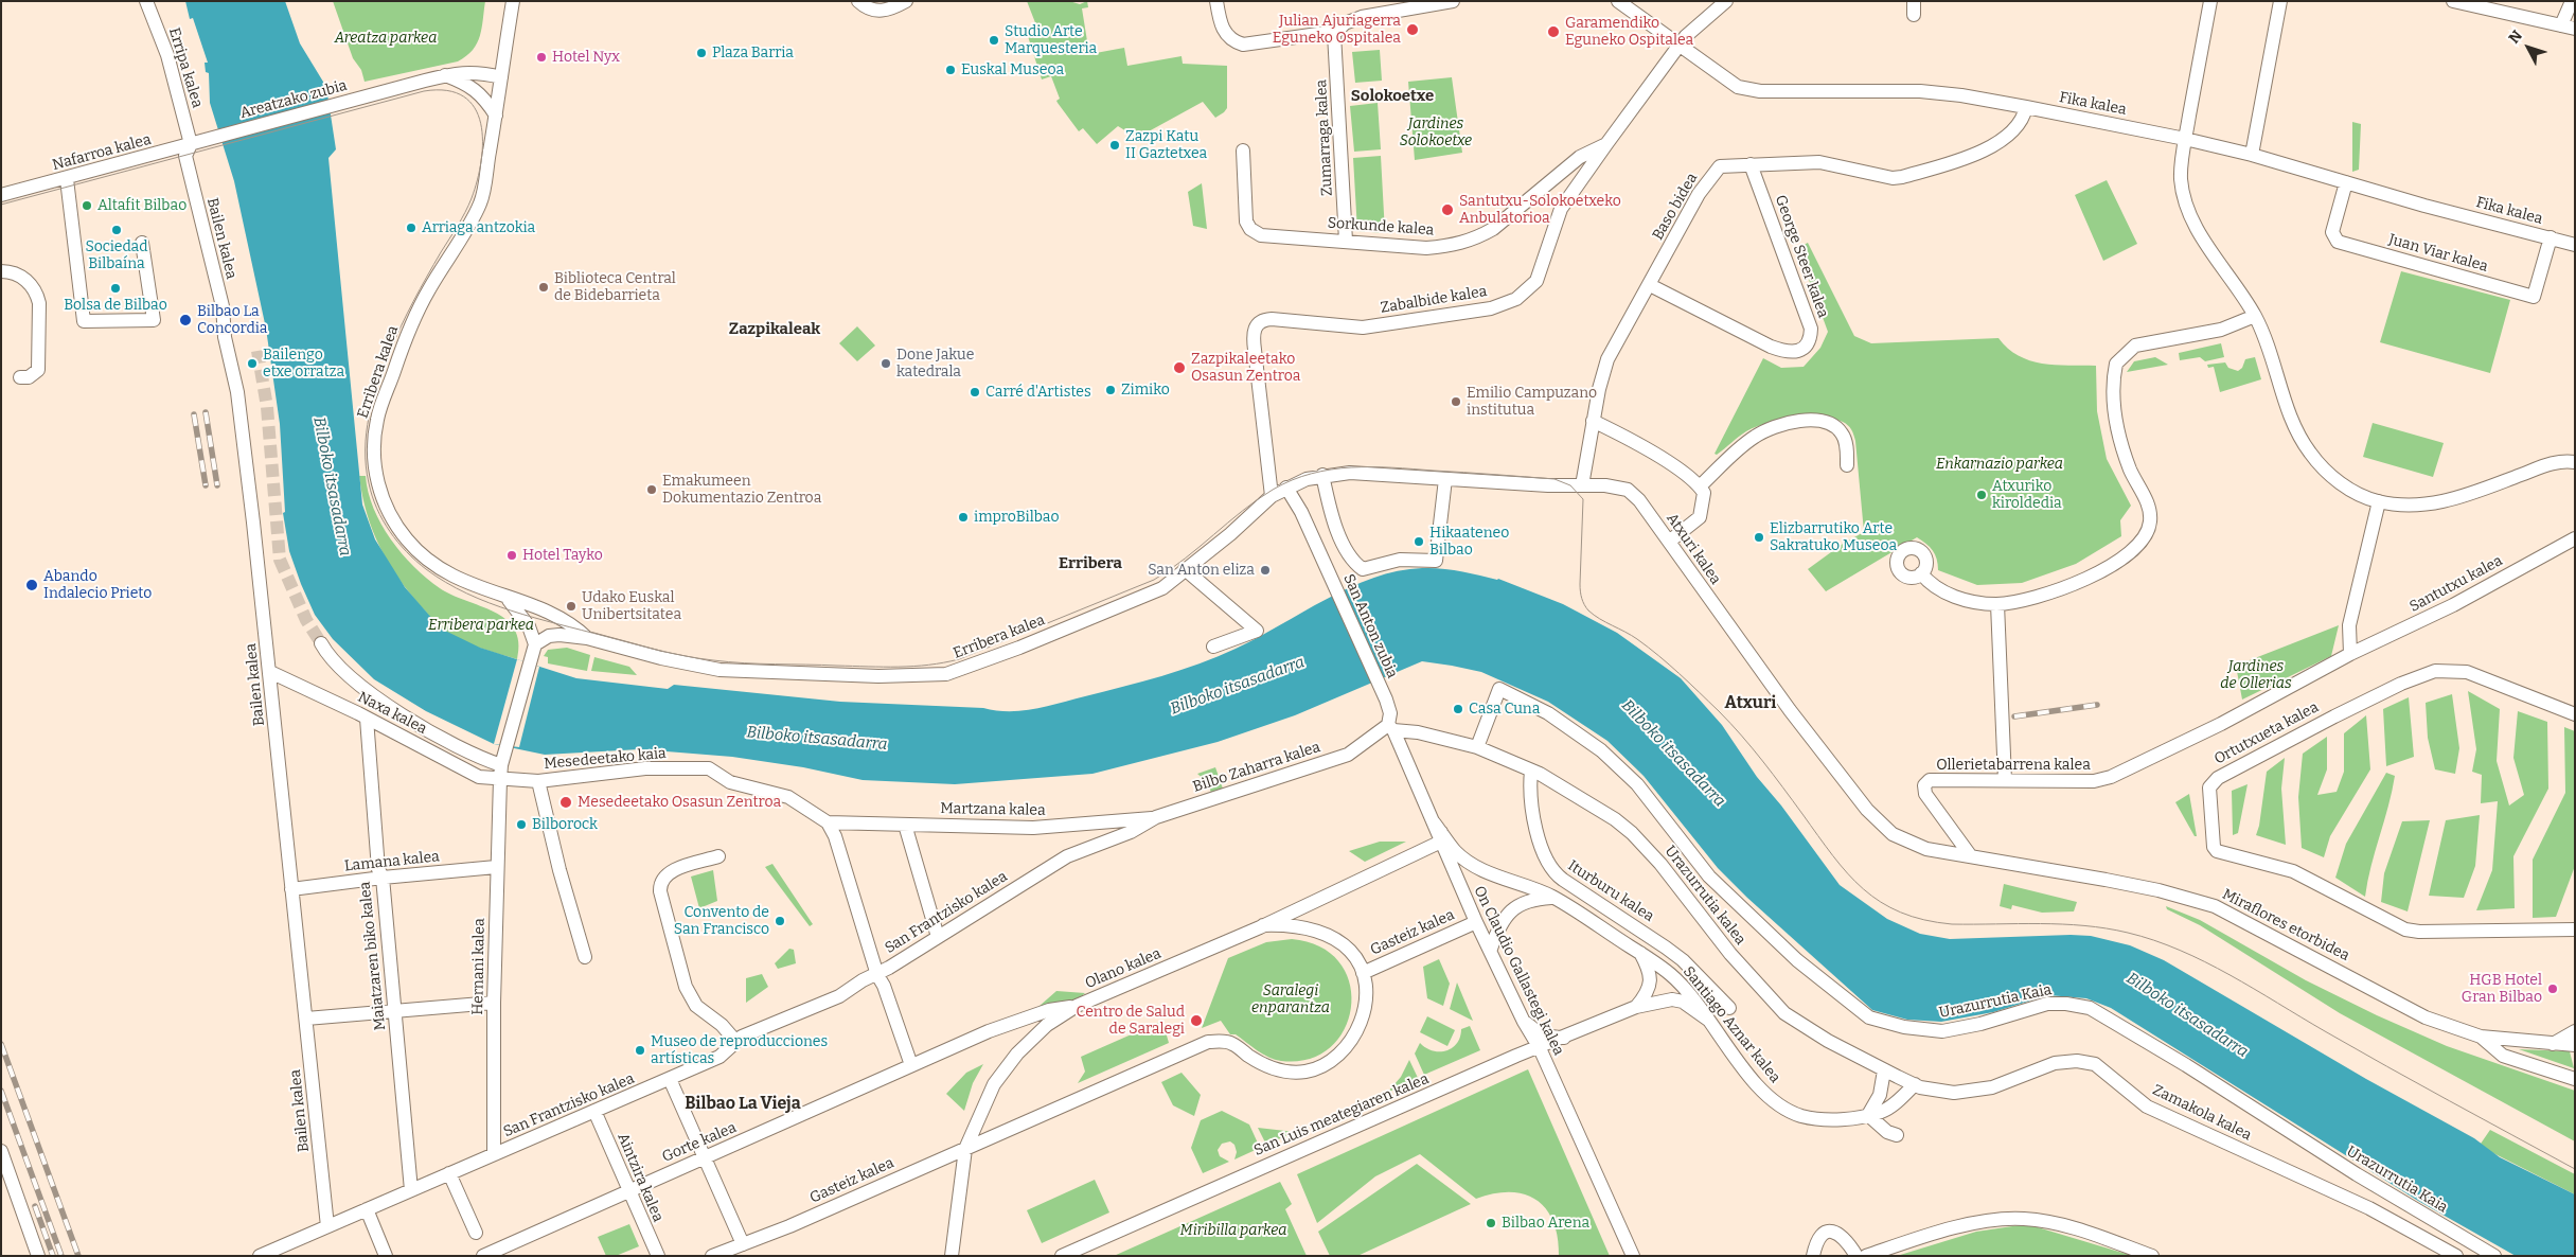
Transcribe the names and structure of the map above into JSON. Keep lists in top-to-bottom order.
{
  "streets": {
    "street": [
      "Erripa kalea",
      "Areatzako zubia",
      "Fika kalea",
      "Zumarraga kalea",
      "Nafarroa kalea",
      "Baso bidea",
      "Sorkunde kalea",
      "Bailen kalea",
      "Juan Viar kalea",
      "George Steer kalea",
      "Zabalbide kalea",
      "Erribera kalea",
      "Atxuri kalea",
      "Santutxu kalea",
      "San Anton zubia",
      "Naxa kalea",
      "Ortutxueta kalea",
      "Mesedeetako kaia",
      "Ollerietabarrena kalea",
      "Bilbo Zaharra kalea",
      "Martzana kalea",
      "Lamana kalea",
      "Iturburu kalea",
      "Urazurrutia kalea",
      "San Frantzisko kalea",
      "Miraflores etorbidea",
      "Gasteiz kalea",
      "Maiatzaren biko kalea",
      "Hernani kalea",
      "Olano kalea",
      "On Claudio Gallastegi kalea",
      "Urazurrutia Kaia",
      "Santiago Aznar kalea",
      "Zamakola kalea",
      "San Luis meategiaren kalea",
      "Gorte kalea",
      "Aintzira kalea"
    ]
  },
  "crossings": [
    ["Erripa kalea", "Nafarroa kalea"],
    ["Erripa kalea", "Bailen kalea"],
    ["Areatzako zubia", "Nafarroa kalea"],
    ["Areatzako zubia", "Erribera kalea"],
    ["Fika kalea", "Baso bidea"],
    ["Fika kalea", "Juan Viar kalea"],
    ["Fika kalea", "Zabalbide kalea"],
    ["Zumarraga kalea", "Sorkunde kalea"],
    ["Nafarroa kalea", "Bailen kalea"],
    ["Baso bidea", "George Steer kalea"],
    ["Baso bidea", "Atxuri kalea"],
    ["Sorkunde kalea", "Zabalbide kalea"],
    ["Bailen kalea", "Naxa kalea"],
    ["Bailen kalea", "Lamana kalea"],
    ["Bailen kalea", "San Frantzisko kalea"],
    ["Zabalbide kalea", "Erribera kalea"],
    ["Erribera kalea", "Atxuri kalea"],
    ["Erribera kalea", "San Anton zubia"],
    ["Erribera kalea", "Hernani kalea"],
    ["Atxuri kalea", "San Anton zubia"],
    ["Atxuri kalea", "Ollerietabarrena kalea"],
    ["Atxuri kalea", "Miraflores etorbidea"],
    ["Santutxu kalea", "Ollerietabarrena kalea"],
    ["San Anton zubia", "On Claudio Gallastegi kalea"],
    ["Naxa kalea", "Mesedeetako kaia"],
    ["Naxa kalea", "Maiatzaren biko kalea"],
    ["Naxa kalea", "Hernani kalea"],
    ["Mesedeetako kaia", "Martzana kalea"],
    ["Mesedeetako kaia", "Hernani kalea"],
    ["Ollerietabarrena kalea", "Miraflores etorbidea"],
    ["Bilbo Zaharra kalea", "Martzana kalea"],
    ["Bilbo Zaharra kalea", "Urazurrutia kalea"],
    ["Bilbo Zaharra kalea", "San Frantzisko kalea"],
    ["Bilbo Zaharra kalea", "On Claudio Gallastegi kalea"],
    ["Lamana kalea", "Maiatzaren biko kalea"],
    ["Lamana kalea", "Hernani kalea"],
    ["Iturburu kalea", "Urazurrutia kalea"],
    ["Urazurrutia kalea", "On Claudio Gallastegi kalea"],
    ["Urazurrutia kalea", "Urazurrutia Kaia"],
    ["Urazurrutia kalea", "Zamakola kalea"],
    ["San Frantzisko kalea", "Maiatzaren biko kalea"],
    ["San Frantzisko kalea", "Hernani kalea"],
    ["San Frantzisko kalea", "Aintzira kalea"],
    ["Gasteiz kalea", "Olano kalea"],
    ["Gasteiz kalea", "On Claudio Gallastegi kalea"],
    ["Olano kalea", "On Claudio Gallastegi kalea"],
    ["Olano kalea", "Santiago Aznar kalea"],
    ["Olano kalea", "Gorte kalea"],
    ["On Claudio Gallastegi kalea", "Santiago Aznar kalea"],
    ["On Claudio Gallastegi kalea", "San Luis meategiaren kalea"],
    ["Santiago Aznar kalea", "Zamakola kalea"],
    ["Santiago Aznar kalea", "San Luis meategiaren kalea"],
    ["Gorte kalea", "Aintzira kalea"]
  ],
  "districts": [
    "Solokoetxe",
    "Zazpikaleak",
    "Erribera",
    "Atxuri",
    "Bilbao La Vieja"
  ],
  "water": ["Bilboko itsasadarra"],
  "parks": [
    "Areatza parkea",
    "Jardines Solokoetxe",
    "Enkarnazio parkea",
    "Erribera parkea",
    "Jardines de Ollerias",
    "Saralegi enparantza",
    "Miribilla parkea"
  ],
  "places": [
    "Julian Ajuriagerra Eguneko Ospitalea",
    "Garamendiko Eguneko Ospitalea",
    "Studio Arte Marquesteria",
    "Plaza Barria",
    "Hotel Nyx",
    "Euskal Museoa",
    "Zazpi Katu II Gaztetxea",
    "Altafit Bilbao",
    "Santutxu-Solokoetxeko Anbulatorioa",
    "Arriaga antzokia",
    "Sociedad Bilbaína",
    "Biblioteca Central de Bidebarrieta",
    "Bolsa de Bilbao",
    "Bilbao La Concordia",
    "Bailengo etxe orratza",
    "Done Jakue katedrala",
    "Zazpikaleetako Osasun Zentroa",
    "Zimiko",
    "Carré d'Artistes",
    "Emilio Campuzano institutua",
    "Emakumeen Dokumentazio Zentroa",
    "Atxuriko kiroldedia",
    "improBilbao",
    "Elizbarrutiko Arte Sakratuko Museoa",
    "Hikaateneo Bilbao",
    "Hotel Tayko",
    "San Anton eliza",
    "Abando Indalecio Prieto",
    "Udako Euskal Unibertsitatea",
    "Casa Cuna",
    "Mesedeetako Osasun Zentroa",
    "Bilborock",
    "Convento de San Francisco",
    "HGB Hotel Gran Bilbao",
    "Centro de Salud de Saralegi",
    "Museo de reproducciones artísticas",
    "Bilbao Arena"
  ],
  "north": "top left"
}
